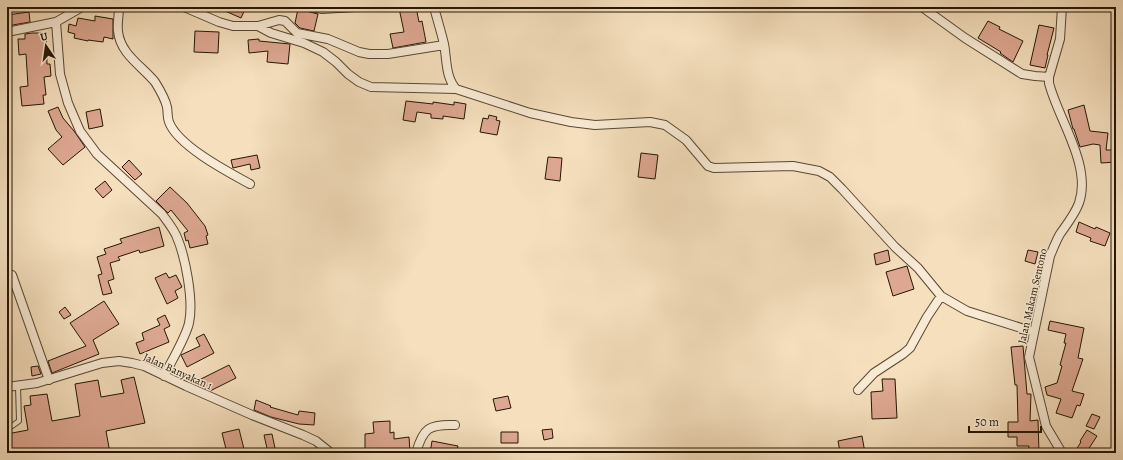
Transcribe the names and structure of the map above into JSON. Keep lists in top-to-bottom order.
{
  "streets": {
    "street": ["Jalan Makam Sentono", "Jalan Banyakan 1"]
  },
  "scale_bar": "50 m",
  "north": "top"
}
